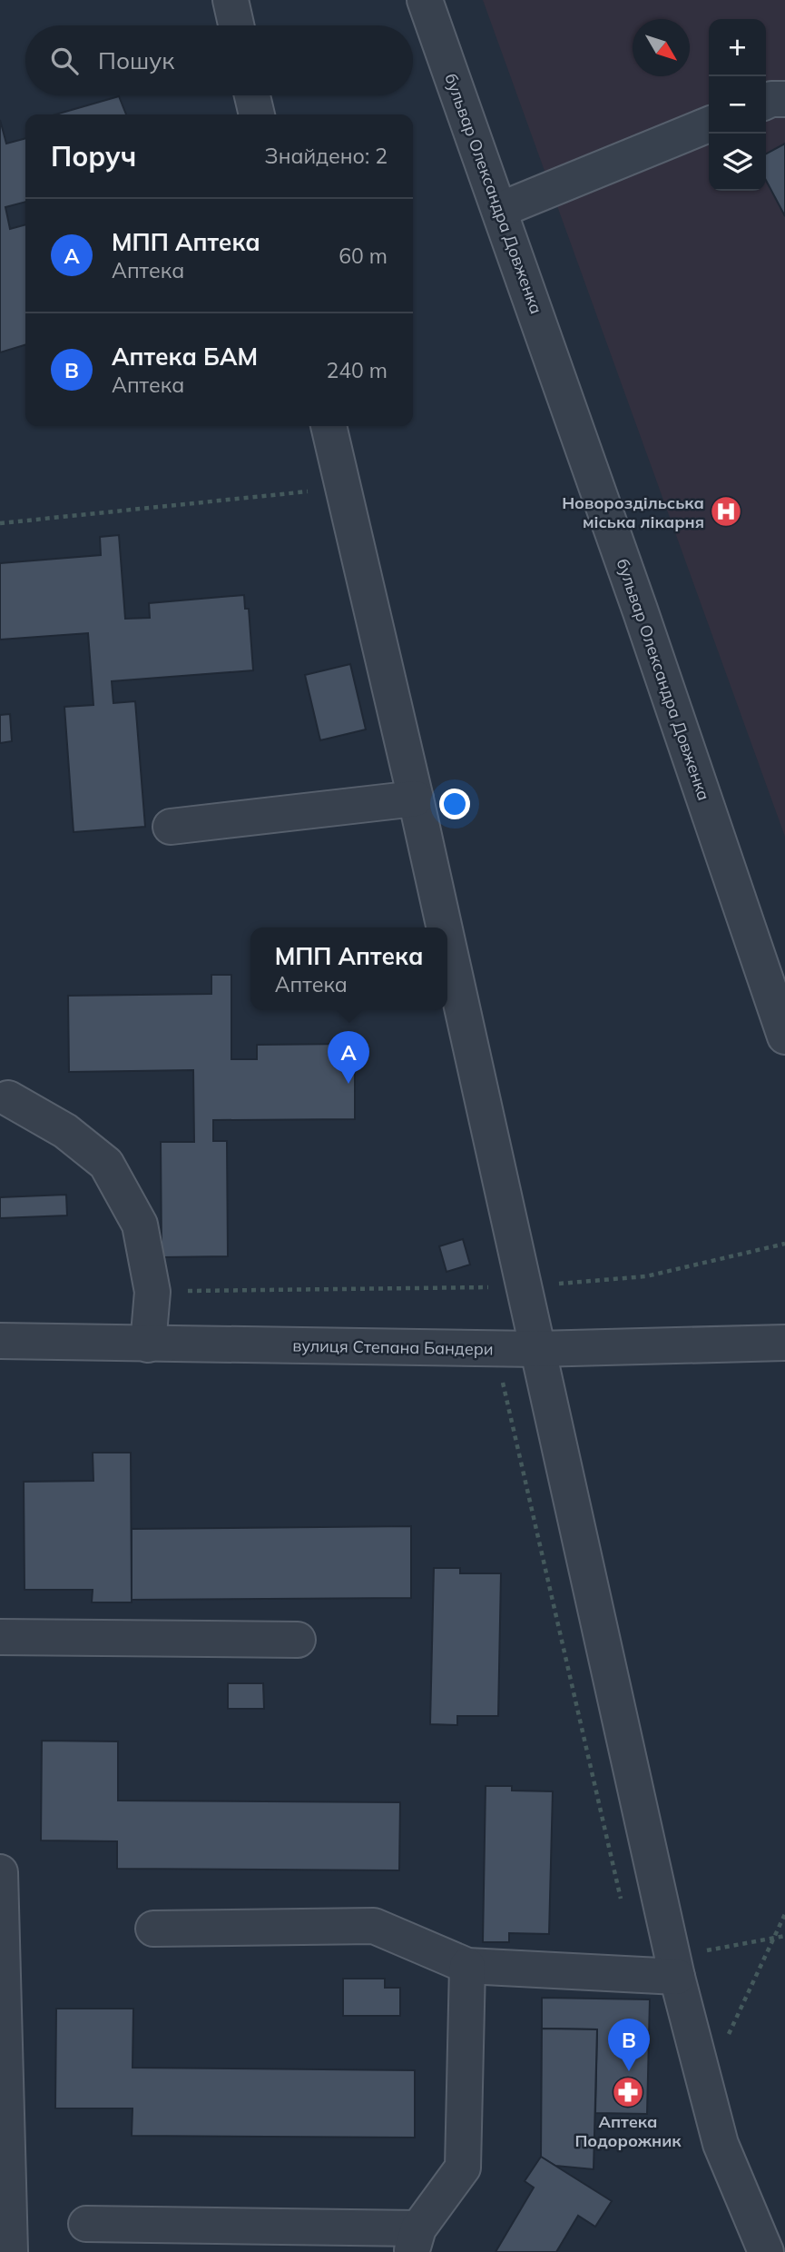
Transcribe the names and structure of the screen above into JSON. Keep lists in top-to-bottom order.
{
  "streets": {
    "street": ["бульвар Олександра Довженка", "вулиця Степана Бандери"]
  },
  "places": {
    "hospital": ["Новороздільська міська лікарня"],
    "pharmacy": ["Аптека Подорожник"]
  },
  "north": "bottom right",
  "page": {
    "map_buttons": ["+", "−"],
    "search": "Пошук",
    "heading": ["Поруч", "Знайдено: 2"],
    "list": [
      {
        "mark": "A",
        "name": "МПП Аптека",
        "note": "Аптека",
        "value": "60 m"
      },
      {
        "mark": "B",
        "name": "Аптека БАМ",
        "note": "Аптека",
        "value": "240 m"
      }
    ],
    "popup": ["МПП Аптека", "Аптека"],
    "pins": ["A", "B"]
  }
}
